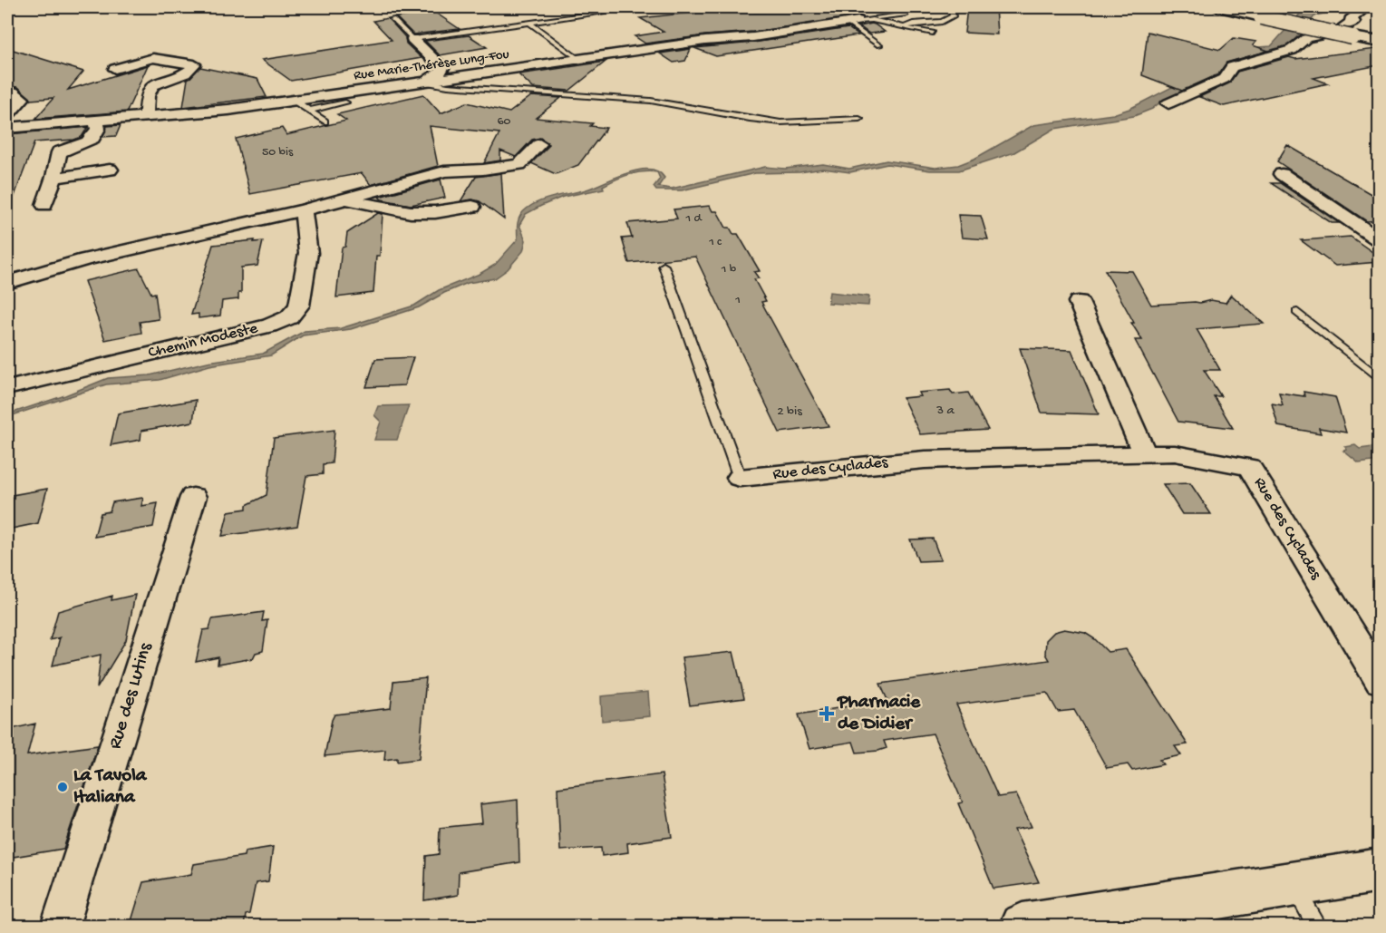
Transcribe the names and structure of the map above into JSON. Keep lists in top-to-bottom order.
{
  "streets": {
    "street": [
      "Rue Marie-Thérèse Lung-Fou",
      "Chemin Modeste",
      "Rue des Cyclades",
      "Rue des Lutins"
    ]
  },
  "places": {
    "health": ["Pharmacie de Didier"],
    "other": ["La Tavola Italiana"]
  },
  "house_numbers": [
    "60",
    "50 bis",
    "1 d",
    "1 c",
    "1 b",
    "1",
    "3 a",
    "2 bis"
  ]
}
